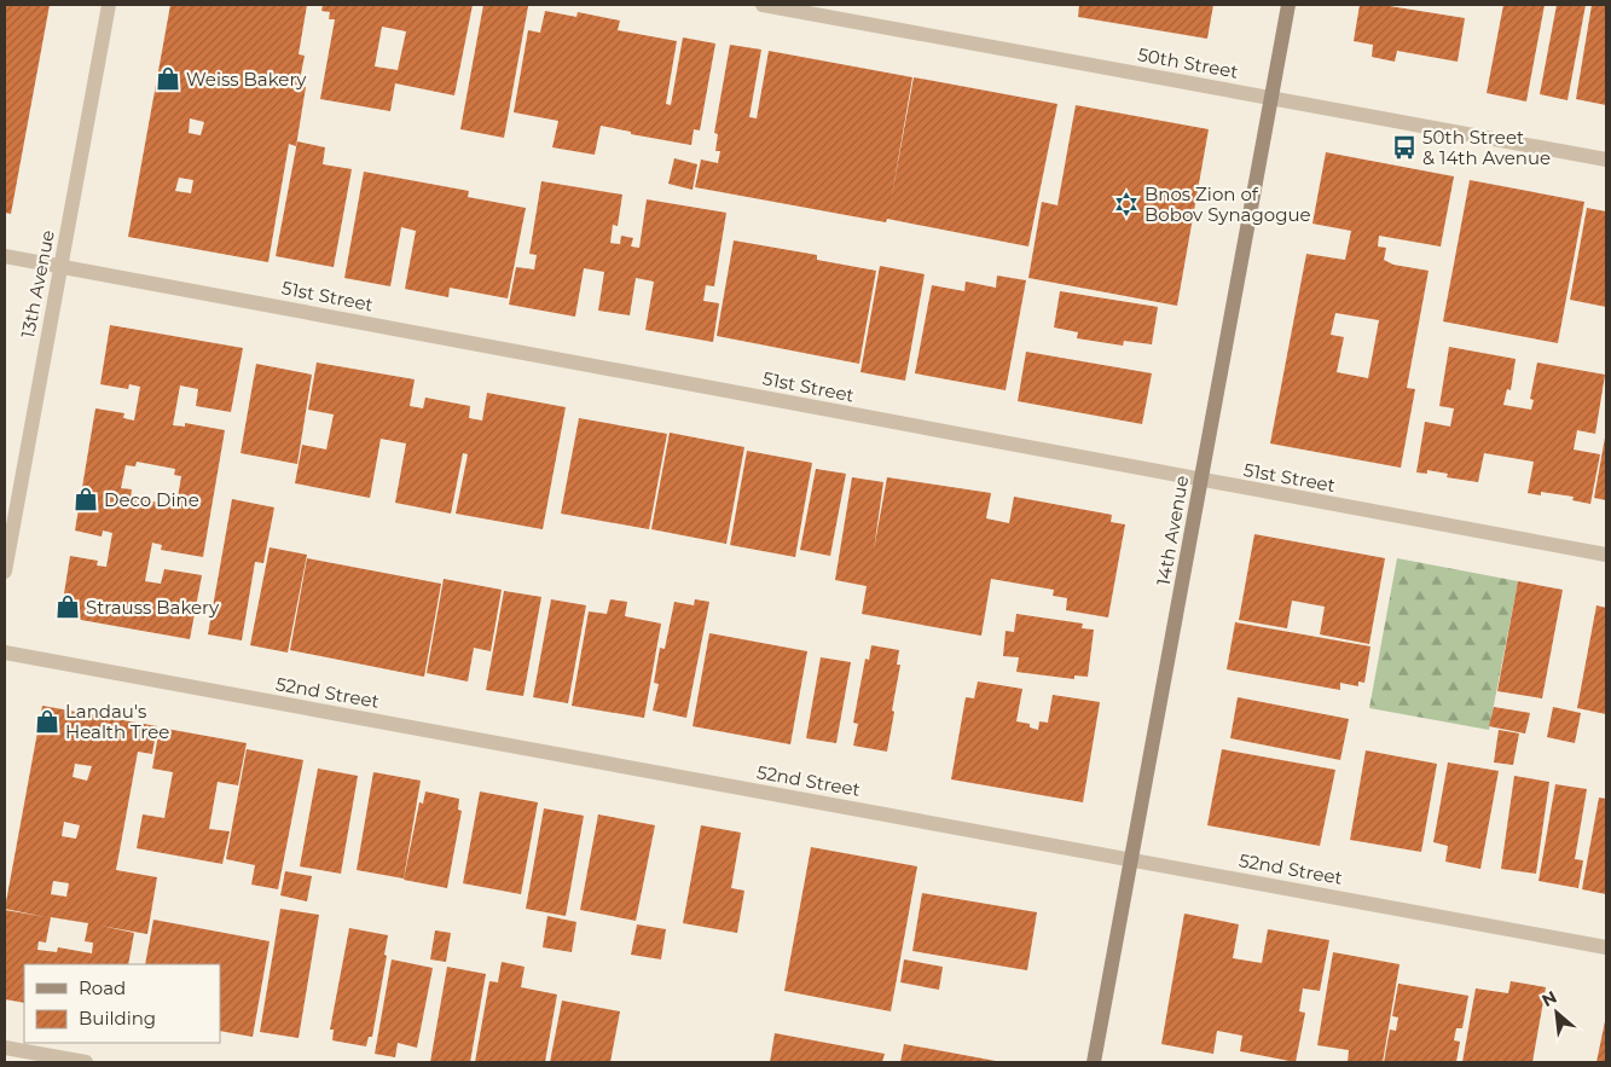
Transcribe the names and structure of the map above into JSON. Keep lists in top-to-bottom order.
{
  "streets": {
    "main road": ["14th Avenue"],
    "street": [
      "50th Street",
      "13th Avenue",
      "51st Street",
      "52nd Street"
    ]
  },
  "crossings": [
    ["50th Street", "14th Avenue"],
    ["13th Avenue", "51st Street"],
    ["51st Street", "14th Avenue"],
    ["14th Avenue", "52nd Street"]
  ],
  "places": {
    "shop": [
      "Weiss Bakery",
      "Deco Dine",
      "Strauss Bakery",
      "Landau's Health Tree"
    ],
    "bus stop": ["50th Street & 14th Avenue"],
    "synagogue": ["Bnos Zion of Bobov Synagogue"]
  },
  "legend": ["Road", "Building"],
  "north": "top left"
}
